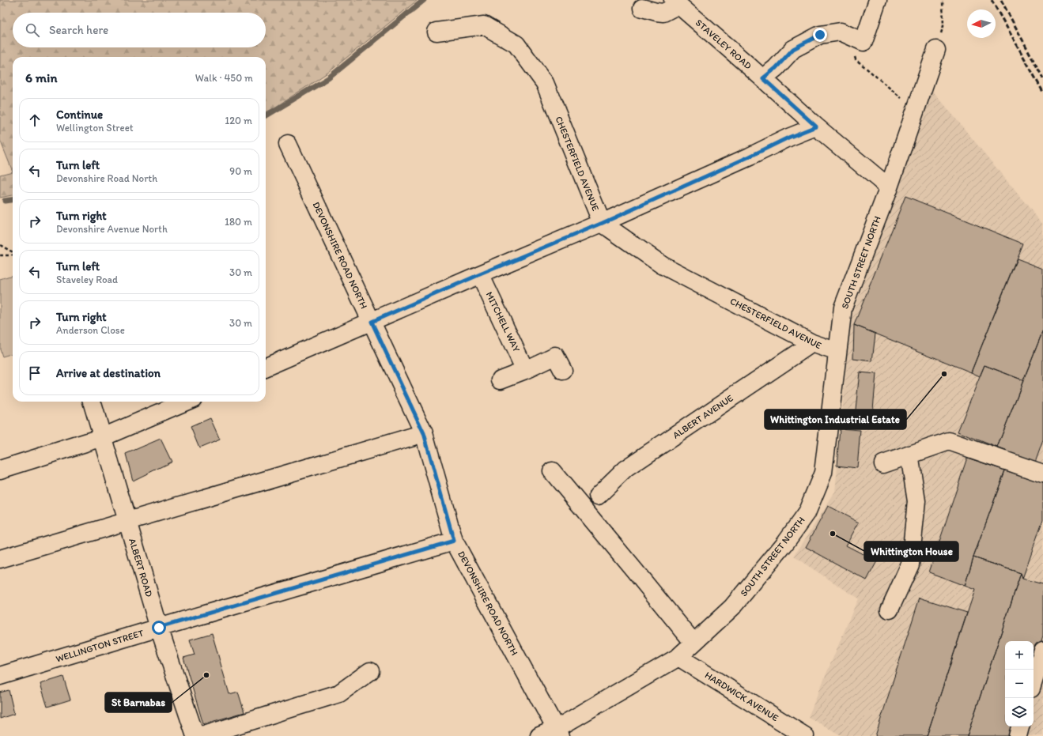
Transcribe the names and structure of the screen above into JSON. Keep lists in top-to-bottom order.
{
  "streets": {
    "street": [
      "STAVELEY ROAD",
      "CHESTERFIELD AVENUE",
      "DEVONSHIRE ROAD NORTH",
      "SOUTH STREET NORTH",
      "MITCHELL WAY",
      "ALBERT AVENUE",
      "ALBERT ROAD",
      "WELLINGTON STREET",
      "HARDWICK AVENUE"
    ]
  },
  "crossings": [
    ["STAVELEY ROAD", "SOUTH STREET NORTH"],
    ["CHESTERFIELD AVENUE", "SOUTH STREET NORTH"],
    ["CHESTERFIELD AVENUE", "ALBERT AVENUE"],
    ["DEVONSHIRE ROAD NORTH", "SOUTH STREET NORTH"],
    ["DEVONSHIRE ROAD NORTH", "WELLINGTON STREET"],
    ["SOUTH STREET NORTH", "HARDWICK AVENUE"],
    ["ALBERT ROAD", "WELLINGTON STREET"]
  ],
  "places": ["Whittington Industrial Estate", "Whittington House", "St Barnabas"],
  "north": "left",
  "page": {
    "search": "Search here",
    "heading": ["6 min", "Walk · 450 m"],
    "list": [
      ["Continue", "Wellington Street", "120 m"],
      ["Turn left", "Devonshire Road North", "90 m"],
      ["Turn right", "Devonshire Avenue North", "180 m"],
      ["Turn left", "Staveley Road", "30 m"],
      ["Turn right", "Anderson Close", "30 m"],
      "Arrive at destination"
    ],
    "map_buttons": ["+", "−"]
  }
}
